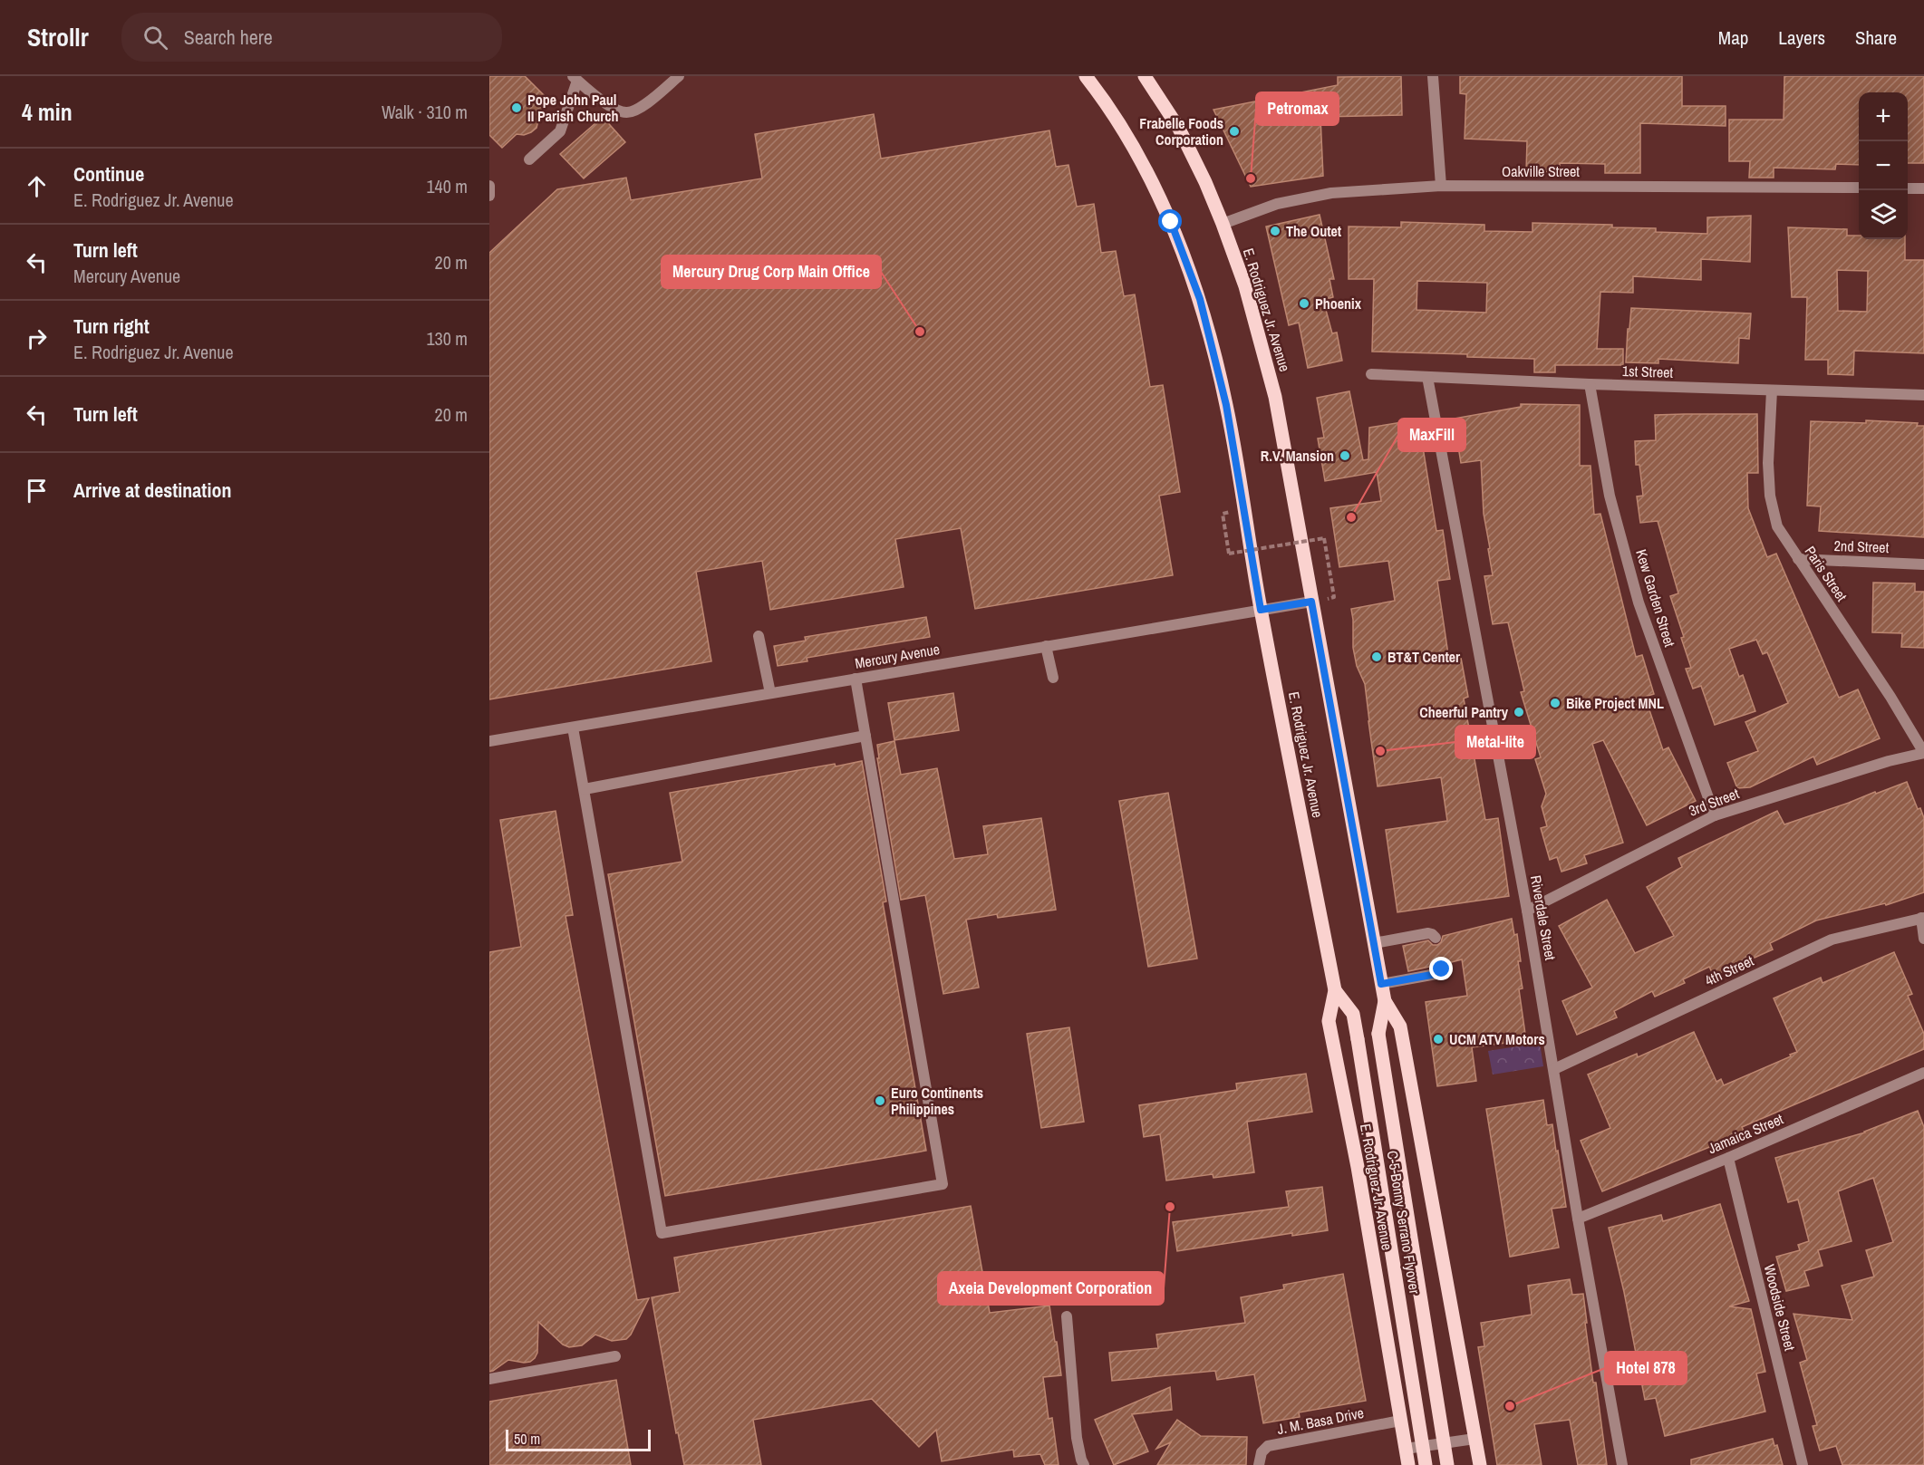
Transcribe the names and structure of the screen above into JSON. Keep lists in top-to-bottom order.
{
  "streets": {
    "main road": ["E. Rodriguez Jr. Avenue", "C-5-Bonny Serrano Flyover"],
    "street": [
      "Oakville Street",
      "1st Street",
      "2nd Street",
      "Paris Street",
      "Kew Garden Street",
      "Mercury Avenue",
      "3rd Street",
      "Riverdale Street",
      "4th Street",
      "Jamaica Street",
      "Woodside Street",
      "J. M. Basa Drive"
    ]
  },
  "crossings": [
    ["Oakville Street", "E. Rodriguez Jr. Avenue"],
    ["E. Rodriguez Jr. Avenue", "Mercury Avenue"],
    ["E. Rodriguez Jr. Avenue", "C-5-Bonny Serrano Flyover"],
    ["E. Rodriguez Jr. Avenue", "J. M. Basa Drive"],
    ["1st Street", "Paris Street"],
    ["1st Street", "Kew Garden Street"],
    ["1st Street", "Riverdale Street"],
    ["2nd Street", "Paris Street"],
    ["Paris Street", "3rd Street"],
    ["Kew Garden Street", "3rd Street"],
    ["3rd Street", "Riverdale Street"],
    ["Riverdale Street", "4th Street"],
    ["Riverdale Street", "Jamaica Street"],
    ["Jamaica Street", "Woodside Street"]
  ],
  "places": [
    "Pope John Paul II Parish Church",
    "Frabelle Foods Corporation",
    "Petromax",
    "The Outet",
    "Phoenix",
    "Mercury Drug Corp Main Office",
    "R.V. Mansion",
    "MaxFill",
    "BT&T Center",
    "Bike Project MNL",
    "Cheerful Pantry",
    "Metal-lite",
    "UCM ATV Motors",
    "Euro Continents Philippines",
    "Axeia Development Corporation",
    "Hotel 878"
  ],
  "scale_bar": "50 m",
  "page": {
    "header": "Strollr",
    "search": "Search here",
    "nav": ["Map", "Layers", "Share"],
    "heading": ["4 min", "Walk · 310 m"],
    "map_buttons": ["+", "−"],
    "list": [
      ["Continue", "E. Rodriguez Jr. Avenue", "140 m"],
      ["Turn left", "Mercury Avenue", "20 m"],
      ["Turn right", "E. Rodriguez Jr. Avenue", "130 m"],
      ["Turn left", "20 m"],
      "Arrive at destination"
    ],
    "scale": "50 m"
  }
}
